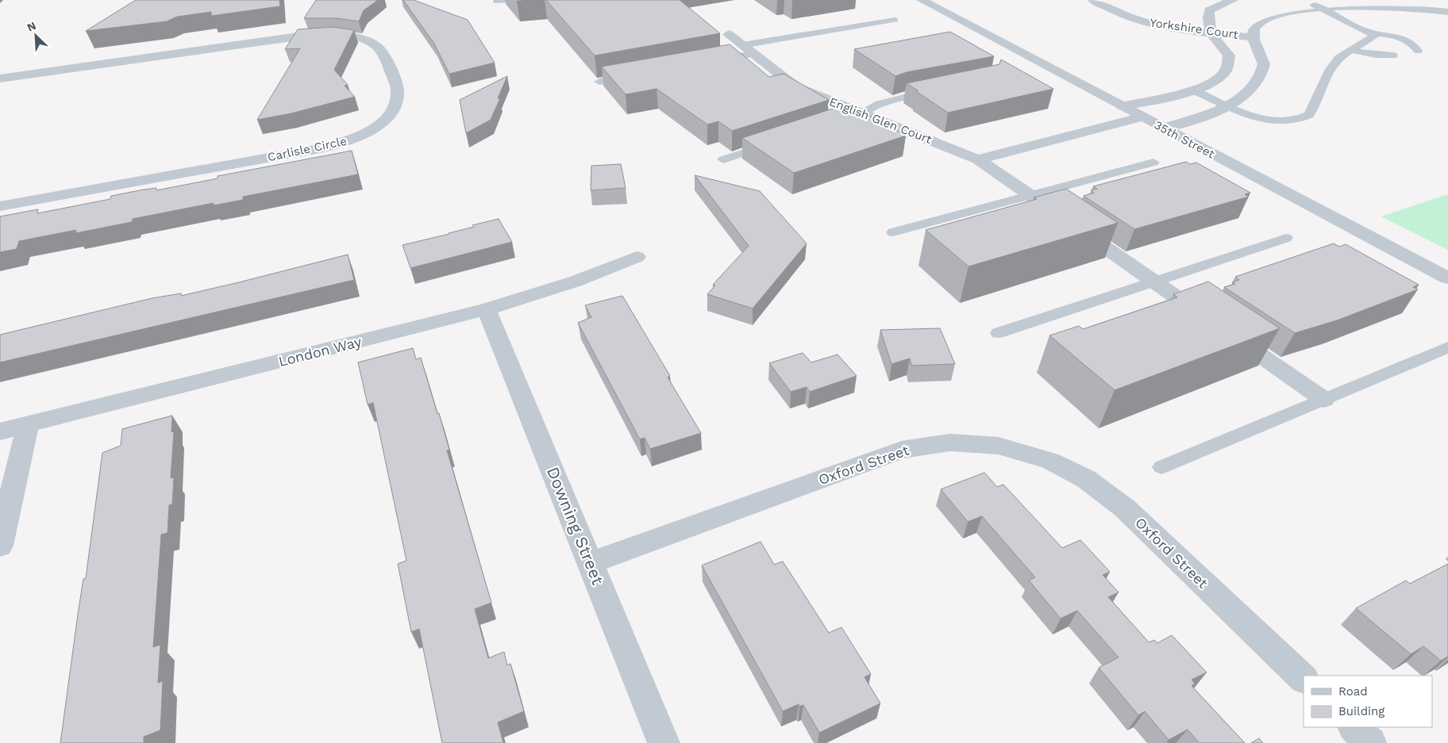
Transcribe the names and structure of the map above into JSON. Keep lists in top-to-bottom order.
{
  "streets": {
    "street": [
      "Yorkshire Court",
      "English Glen Court",
      "35th Street",
      "Carlisle Circle",
      "London Way",
      "Oxford Street",
      "Downing Street"
    ]
  },
  "crossings": [
    ["London Way", "Downing Street"],
    ["Oxford Street", "Downing Street"]
  ],
  "legend": ["Road", "Building"],
  "north": "top left"
}
